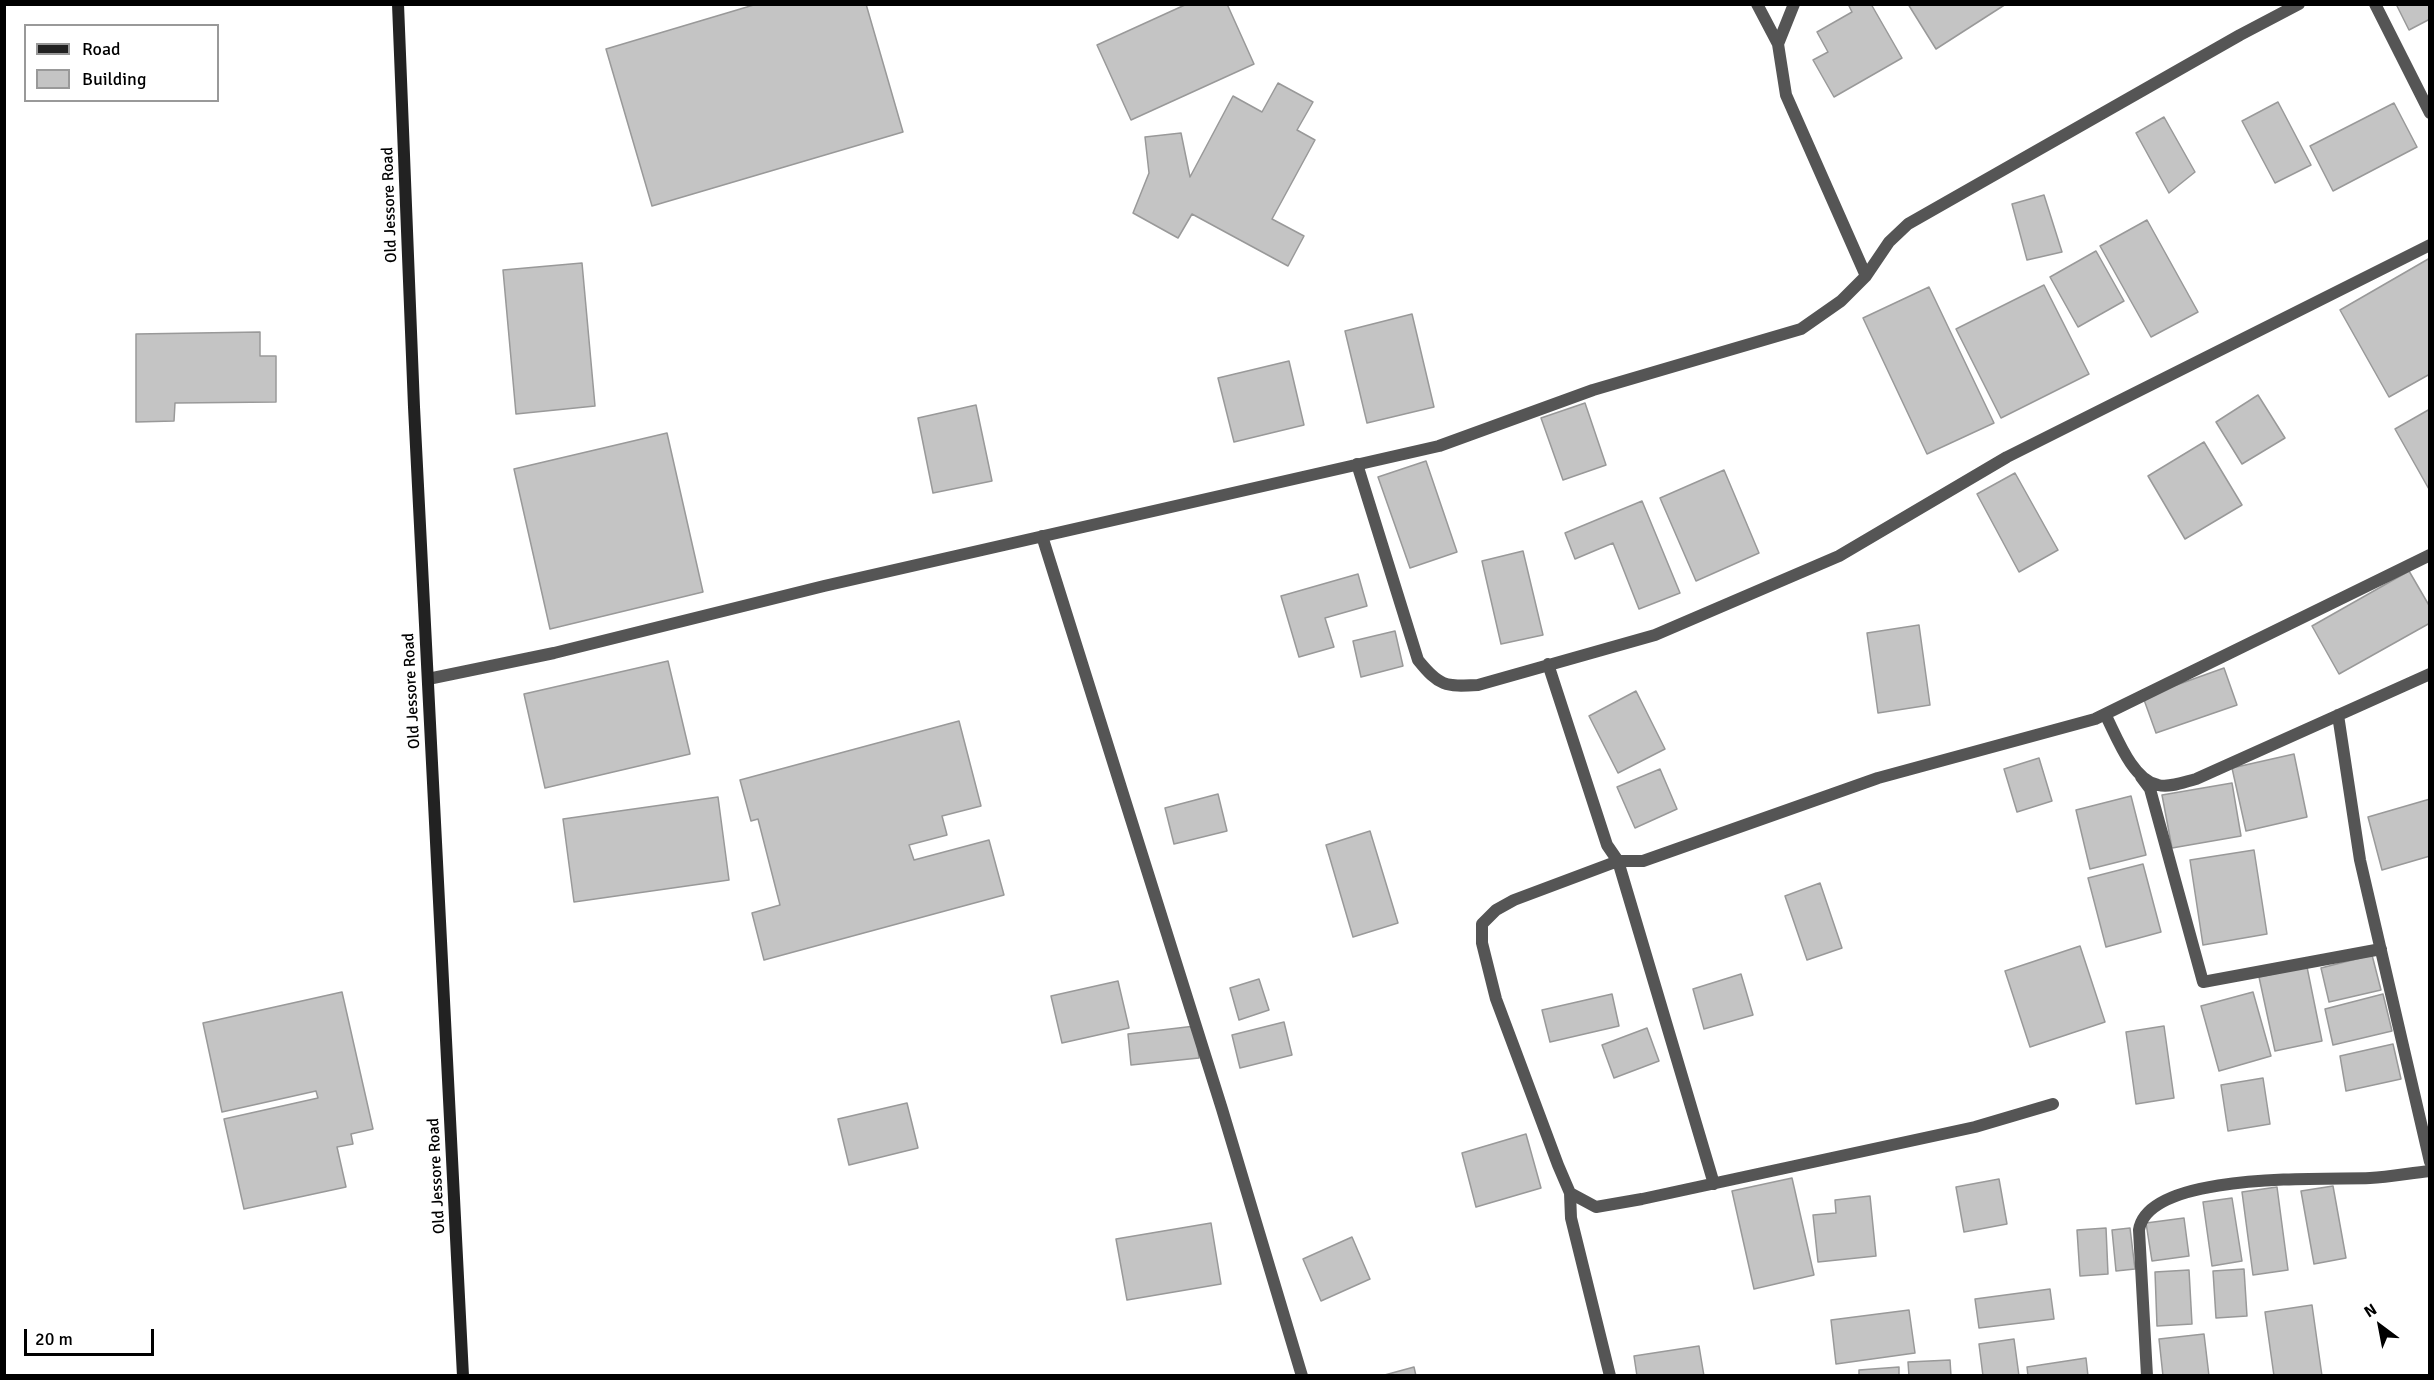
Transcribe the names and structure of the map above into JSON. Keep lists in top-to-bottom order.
{
  "streets": {
    "street": ["Old Jessore Road"]
  },
  "legend": ["Road", "Building"],
  "scale_bar": "20 m",
  "north": "top left"
}
